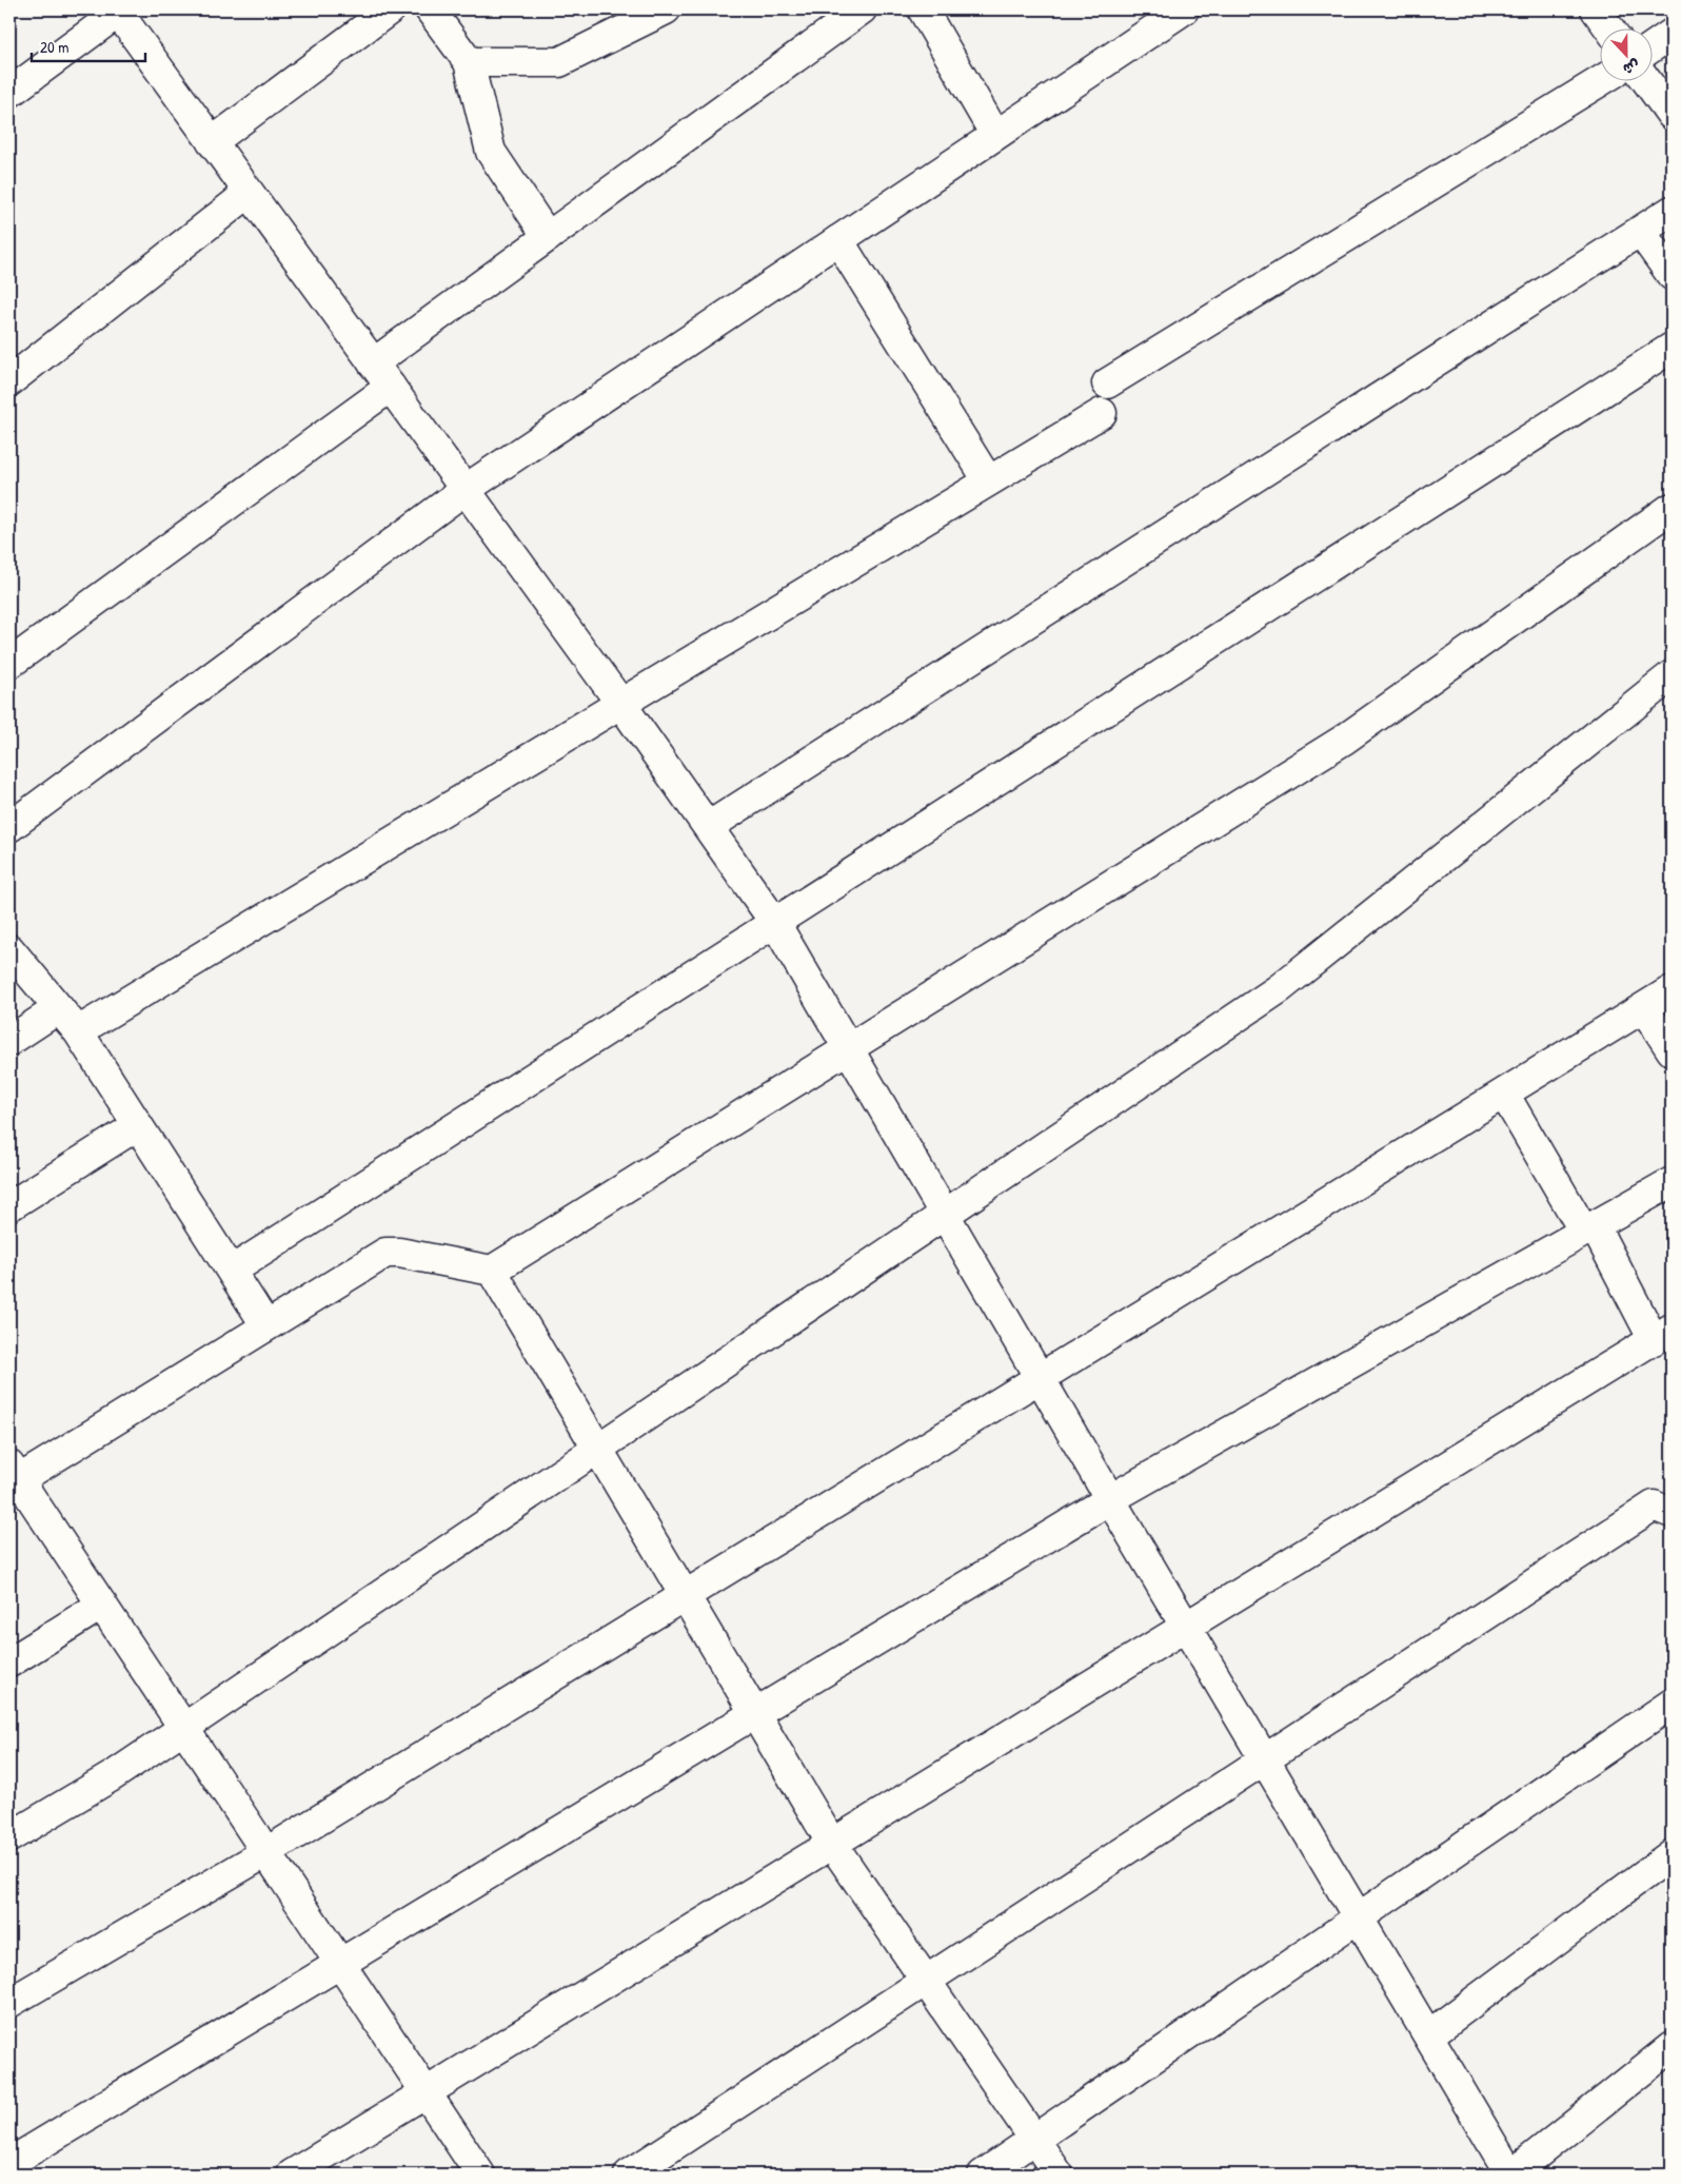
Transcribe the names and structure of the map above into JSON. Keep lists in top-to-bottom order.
{
  "scale_bar": "20 m",
  "north": "bottom"
}
